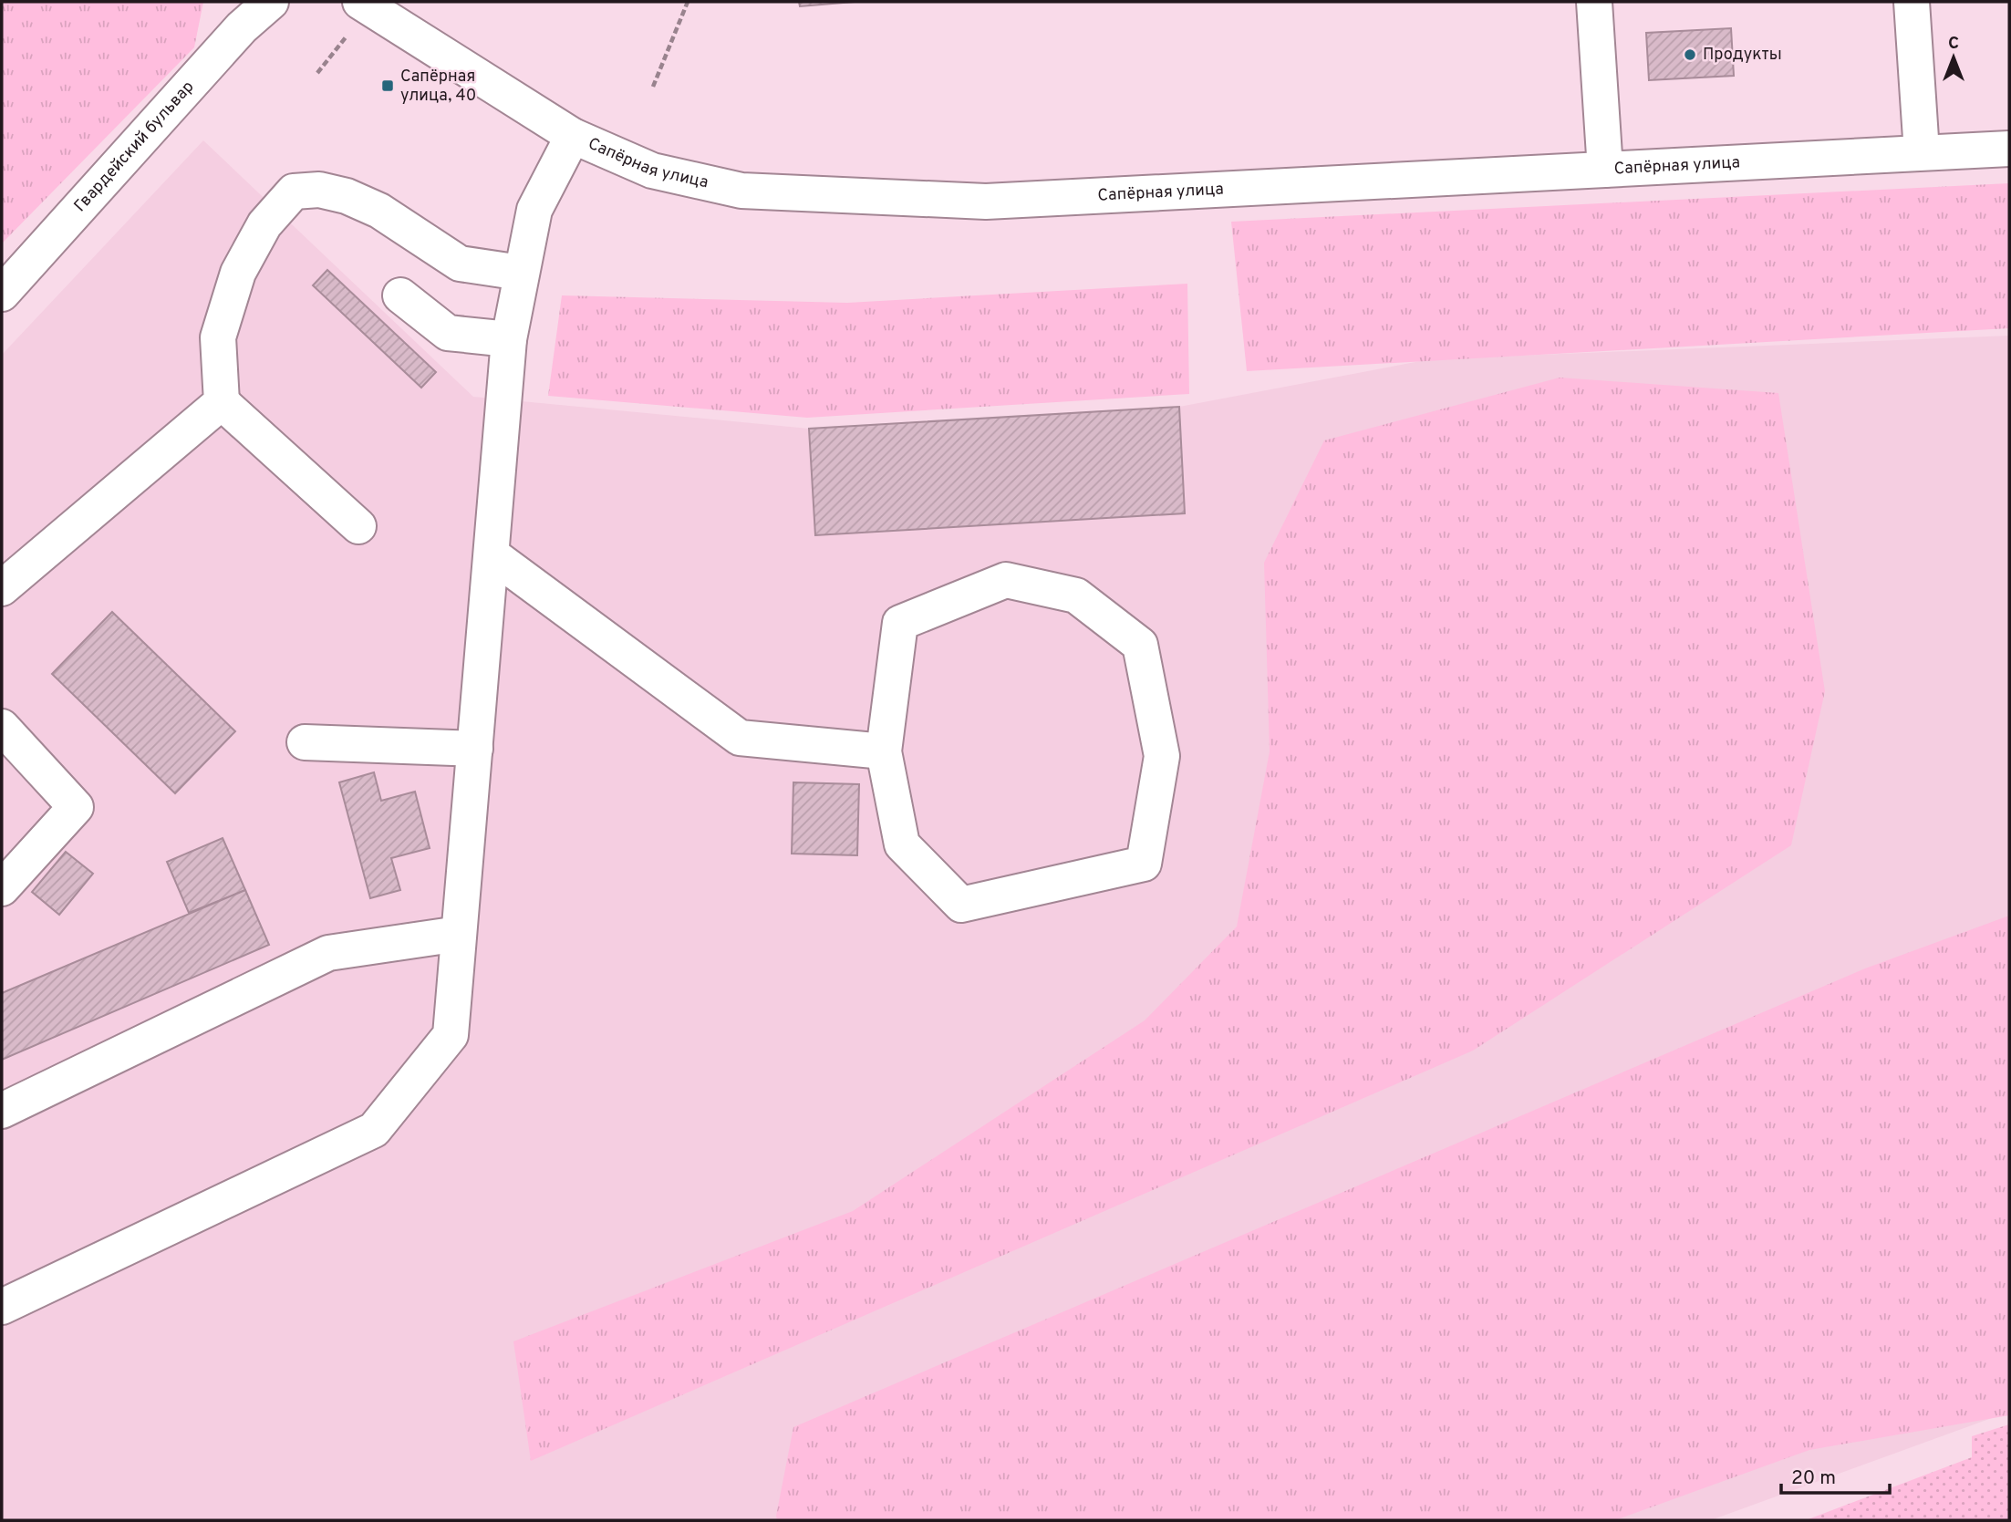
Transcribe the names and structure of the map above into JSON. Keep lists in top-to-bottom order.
{
  "streets": {
    "street": ["Гвардейский бульвар", "Сапёрная улица"]
  },
  "places": {
    "other": ["Продукты"],
    "transit": ["Сапёрная улица, 40"]
  },
  "scale_bar": "20 m",
  "north": "top"
}
